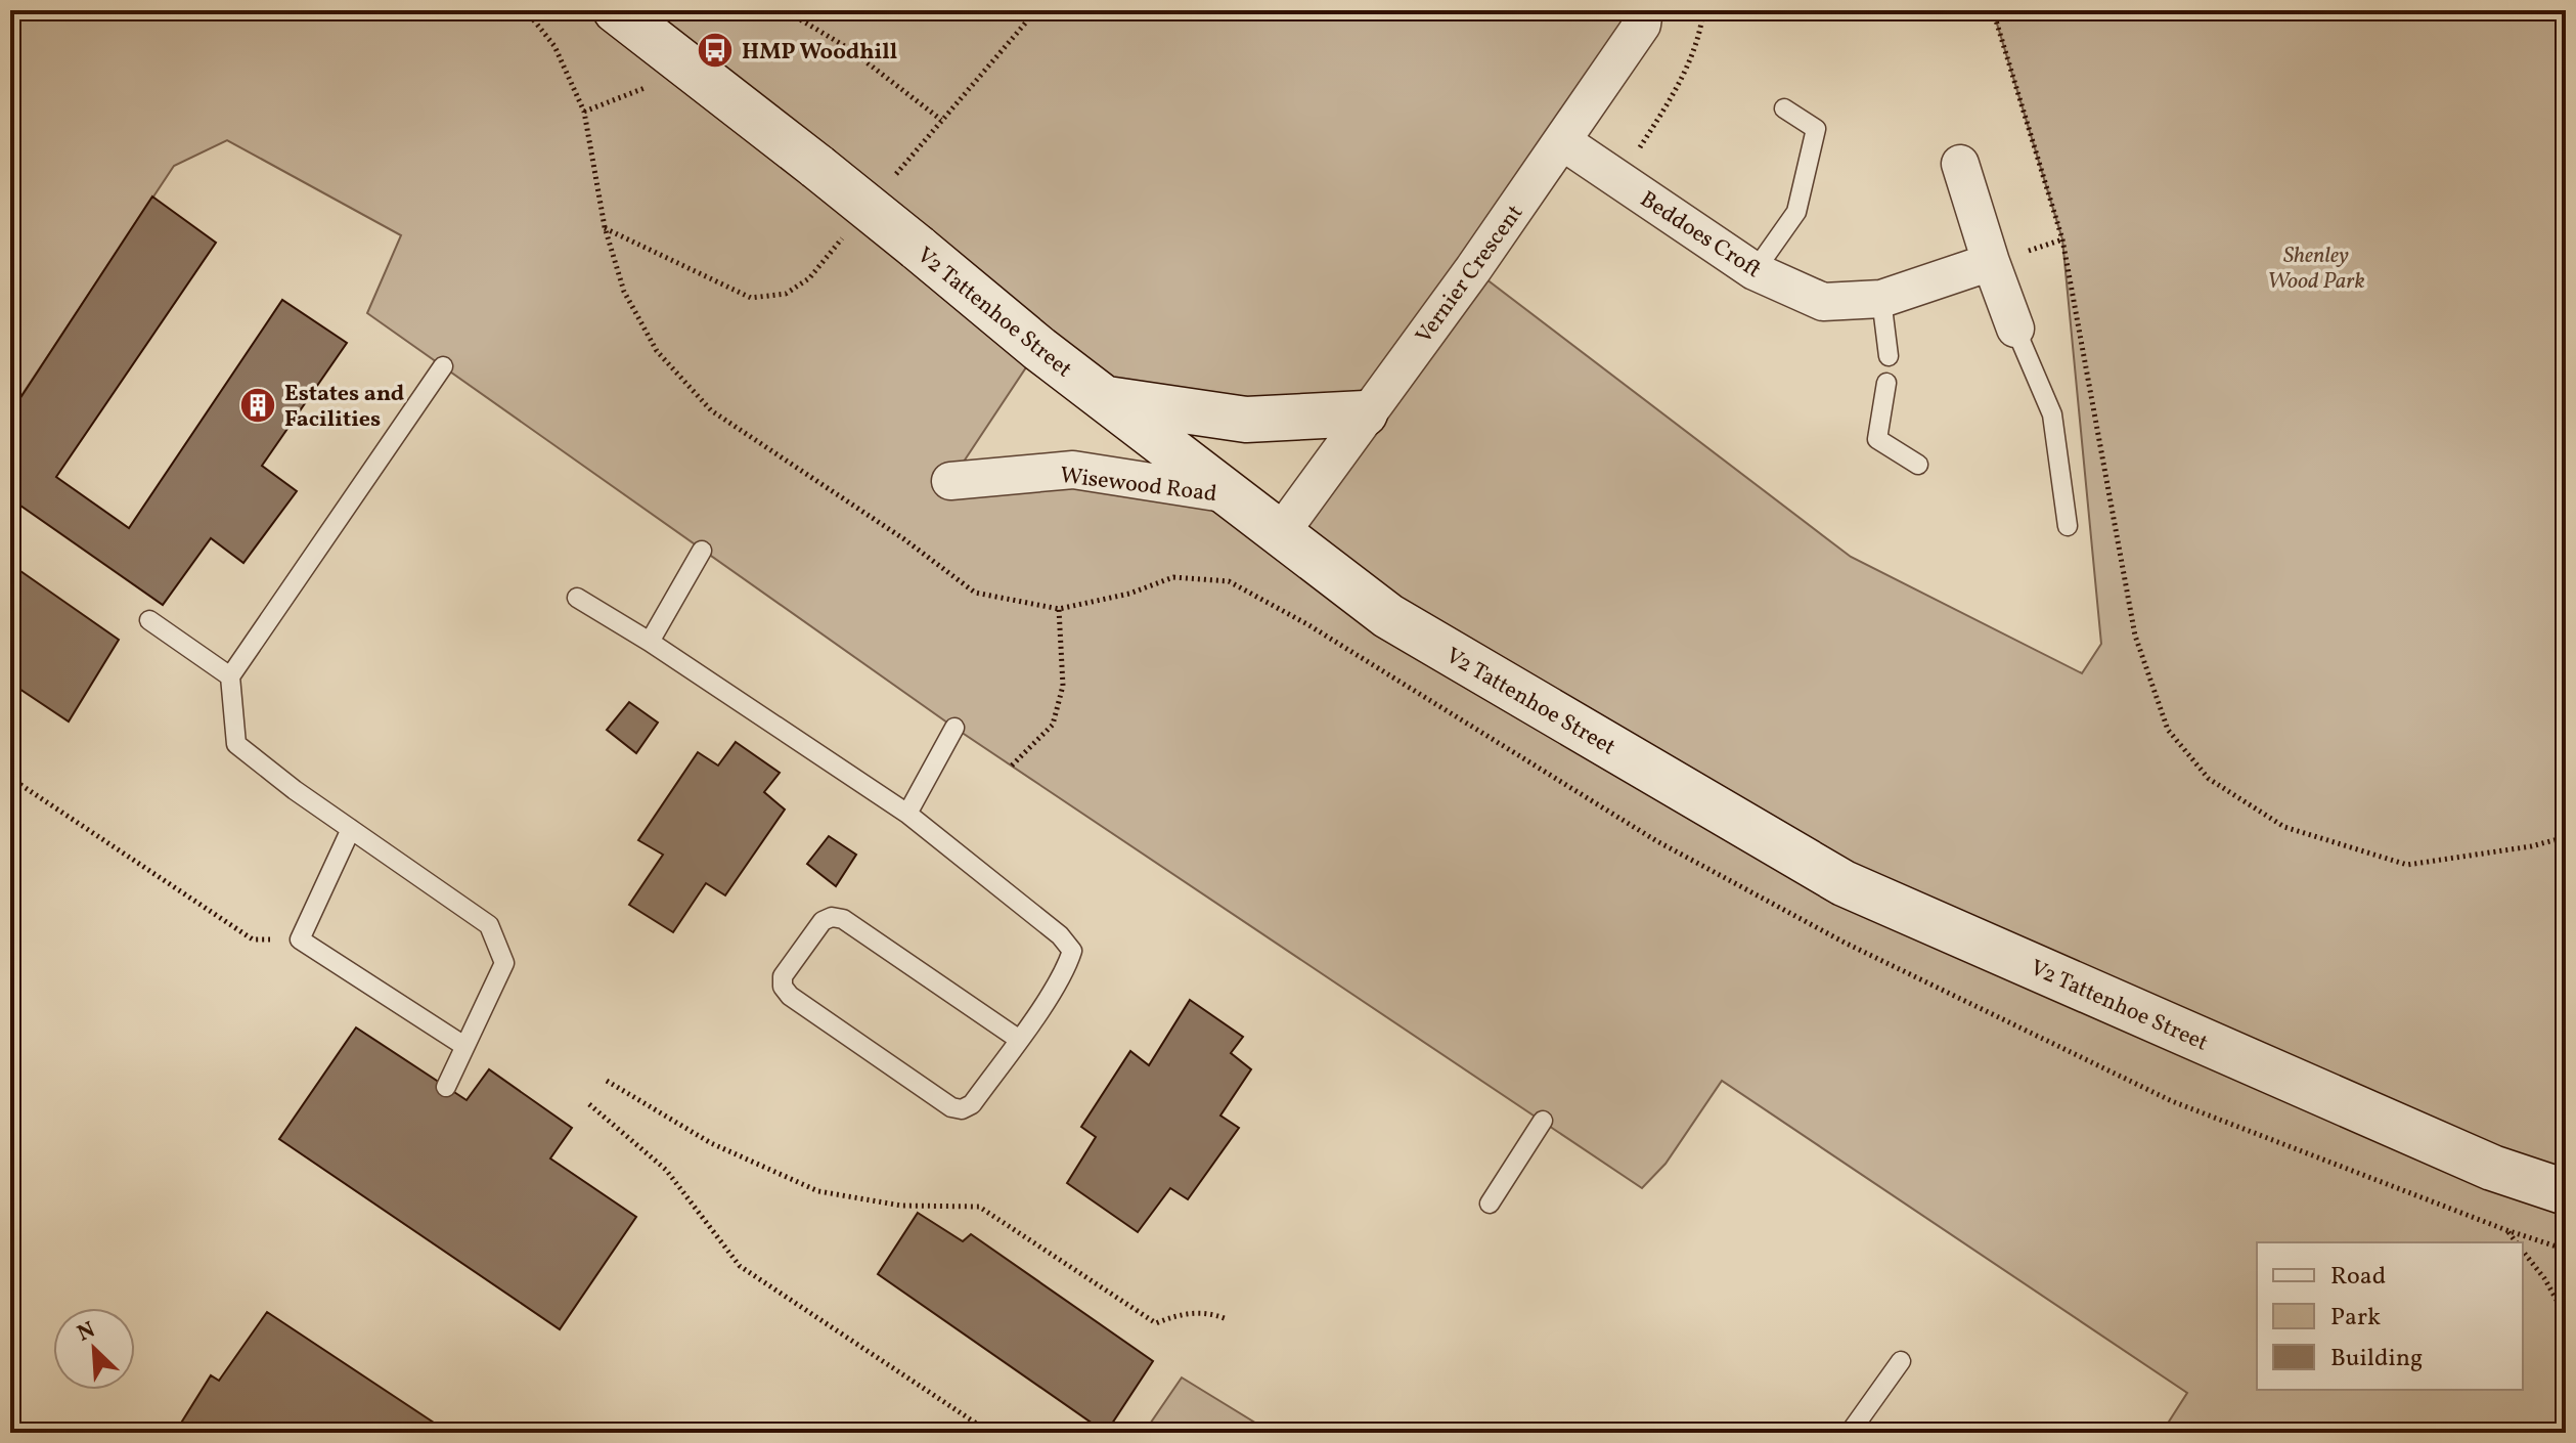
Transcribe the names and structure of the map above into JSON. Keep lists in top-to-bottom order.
{
  "streets": {
    "street": [
      "Beddoes Croft",
      "Vernier Crescent",
      "V2 Tattenhoe Street",
      "Wisewood Road"
    ]
  },
  "crossings": [
    ["Beddoes Croft", "Vernier Crescent"],
    ["Vernier Crescent", "V2 Tattenhoe Street"],
    ["V2 Tattenhoe Street", "Wisewood Road"]
  ],
  "parks": ["Shenley Wood Park"],
  "places": {
    "bus stop": ["HMP Woodhill"],
    "building": ["Estates and Facilities"]
  },
  "legend": ["Road", "Park", "Building"],
  "north": "top left"
}
